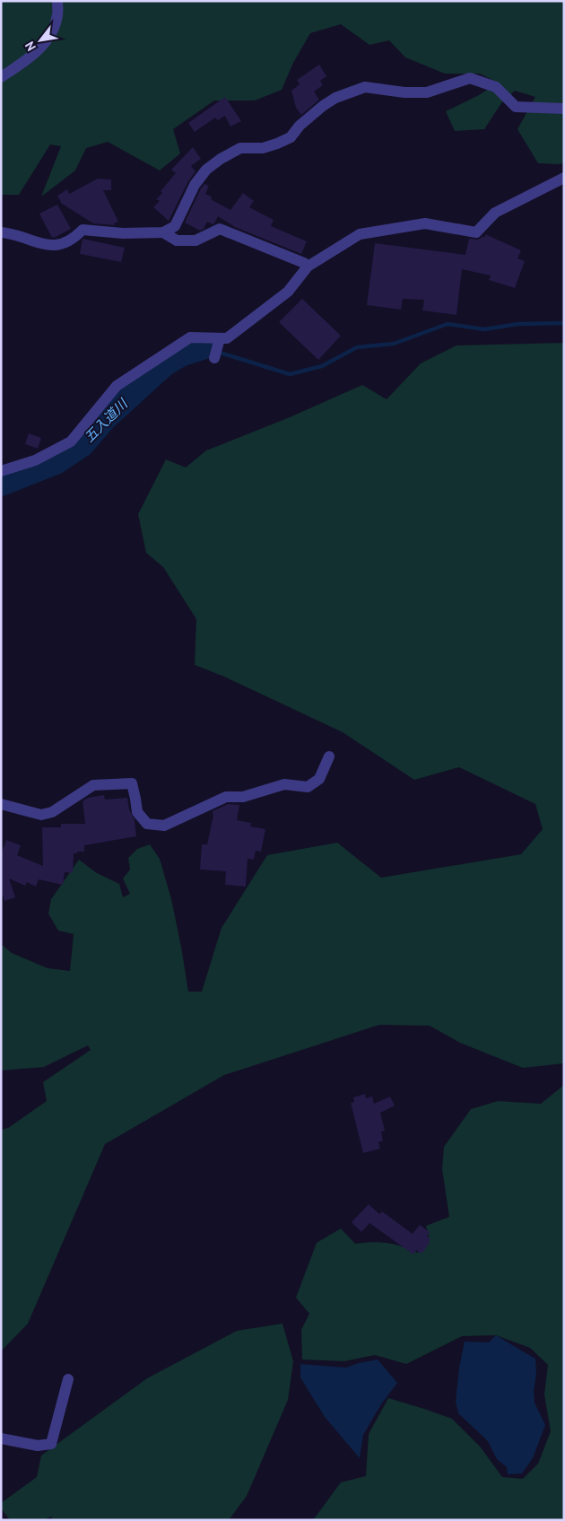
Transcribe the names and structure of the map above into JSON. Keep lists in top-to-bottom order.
{
  "water": ["五入道川"],
  "north": "bottom left"
}
